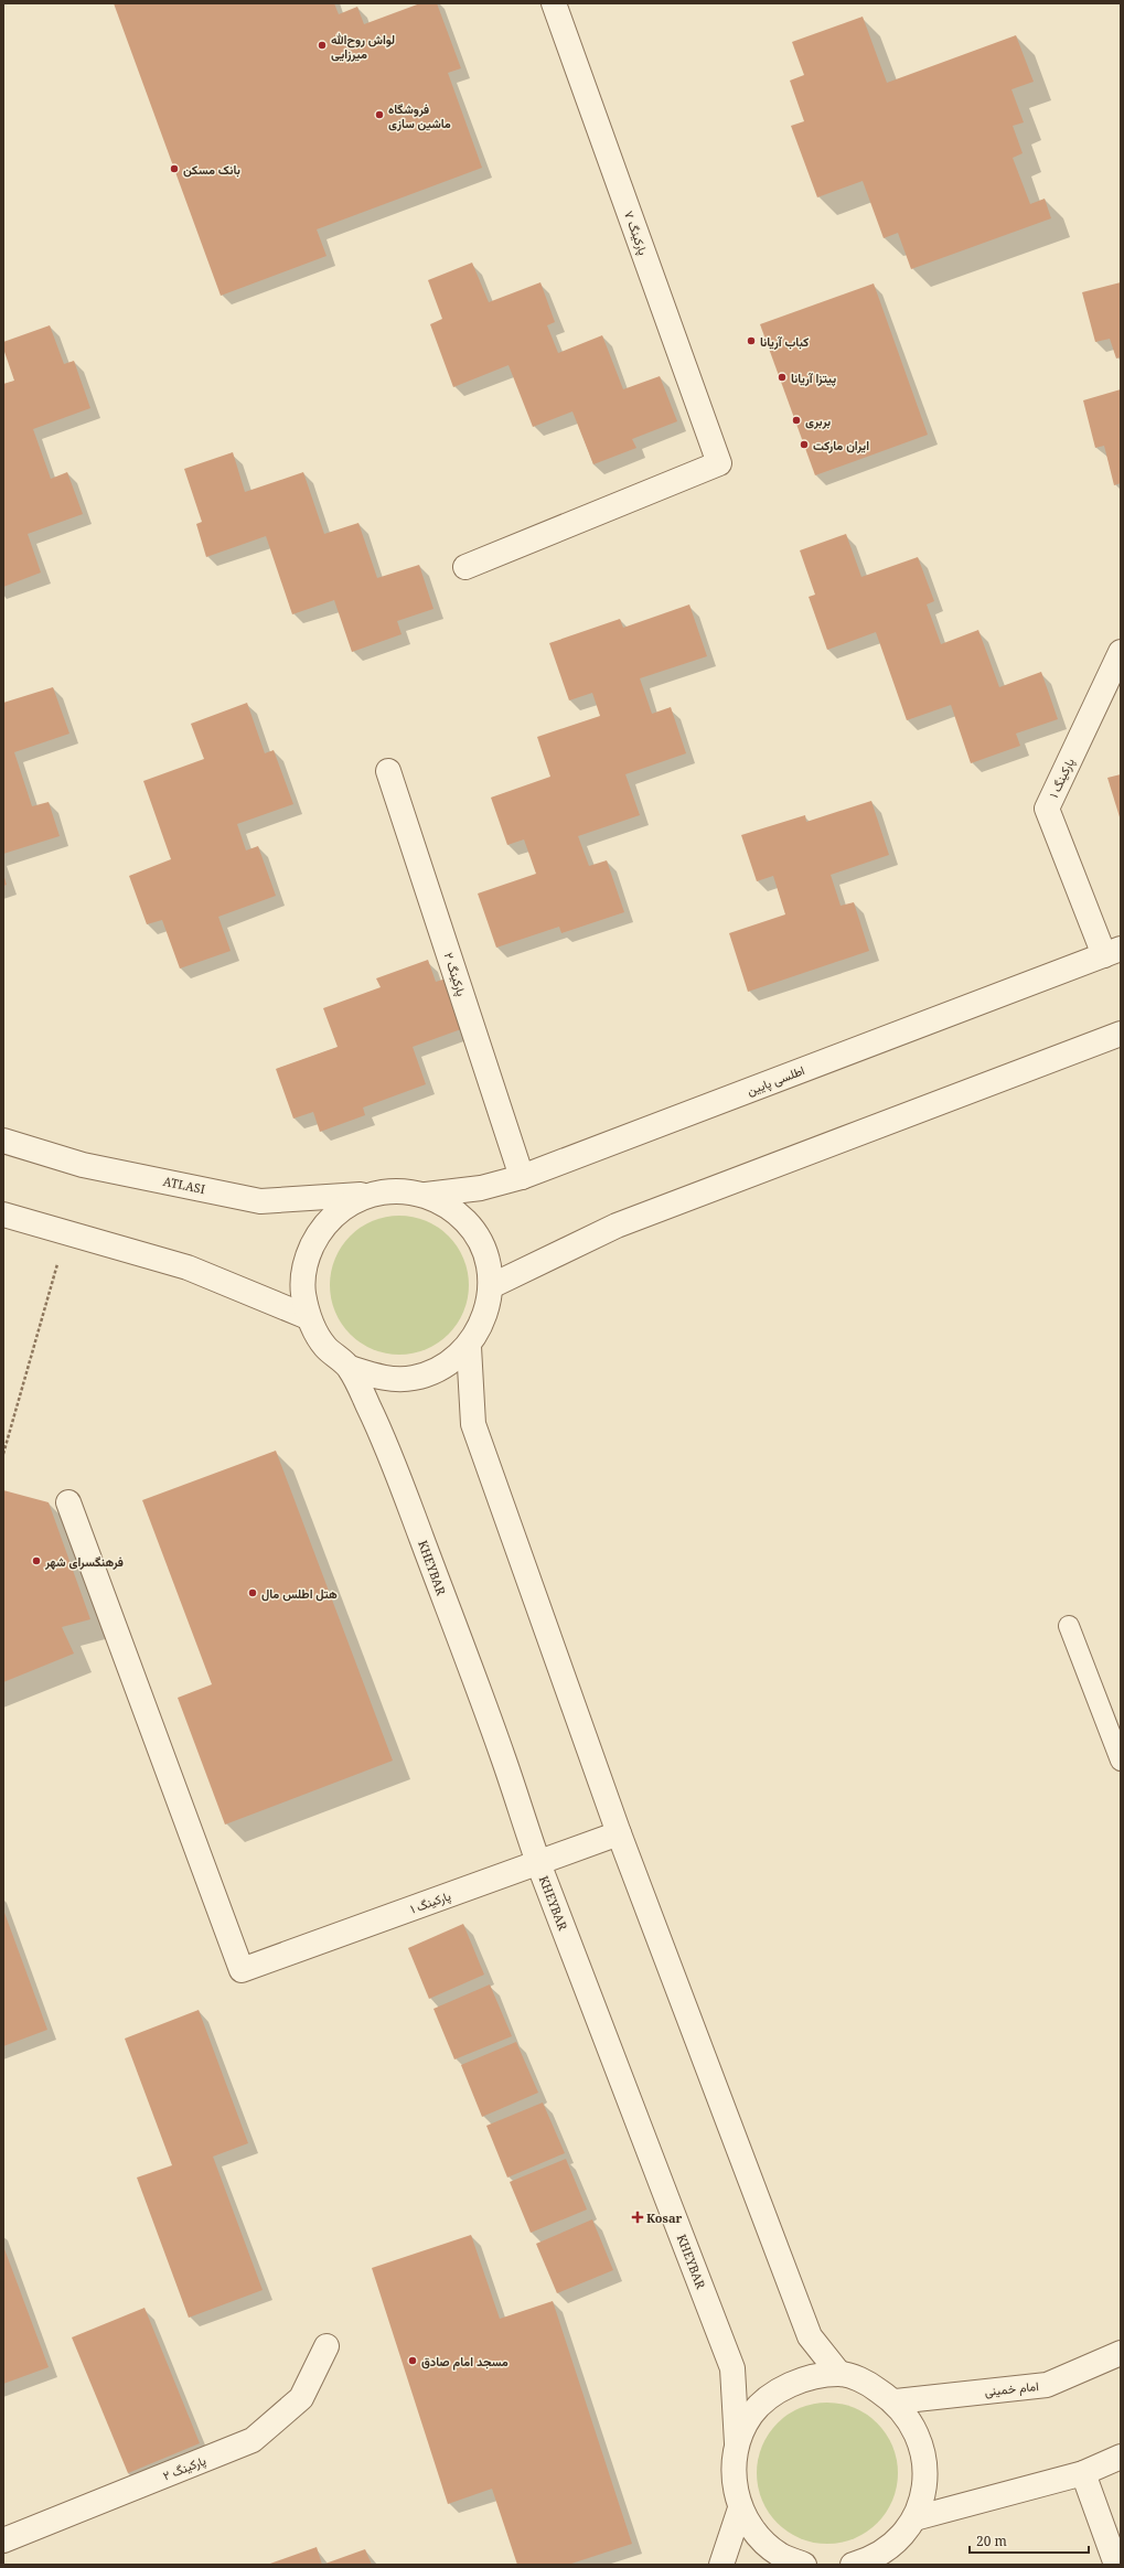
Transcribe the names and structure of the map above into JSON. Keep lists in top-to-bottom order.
{
  "streets": {
    "street": [
      "پارکینگ ۷",
      "پارکینگ ۱",
      "پارکینگ ۲",
      "اطلسی پایین",
      "ATLASI",
      "KHEYBAR",
      "امام خمینی"
    ]
  },
  "crossings": [
    ["پارکینگ ۱", "اطلسی پایین"],
    ["پارکینگ ۱", "KHEYBAR"],
    ["پارکینگ ۲", "اطلسی پایین"]
  ],
  "places": {
    "other": [
      "لواش روح‌الله میرزایی",
      "فروشگاه ماشین سازی",
      "بانک مسکن",
      "کباب آریانا",
      "پیتزا آریانا",
      "بربری",
      "ایران مارکت",
      "فرهنگسرای شهر",
      "هتل اطلس مال",
      "مسجد امام صادق"
    ],
    "health": ["Kosar"]
  },
  "scale_bar": "20 m"
}
